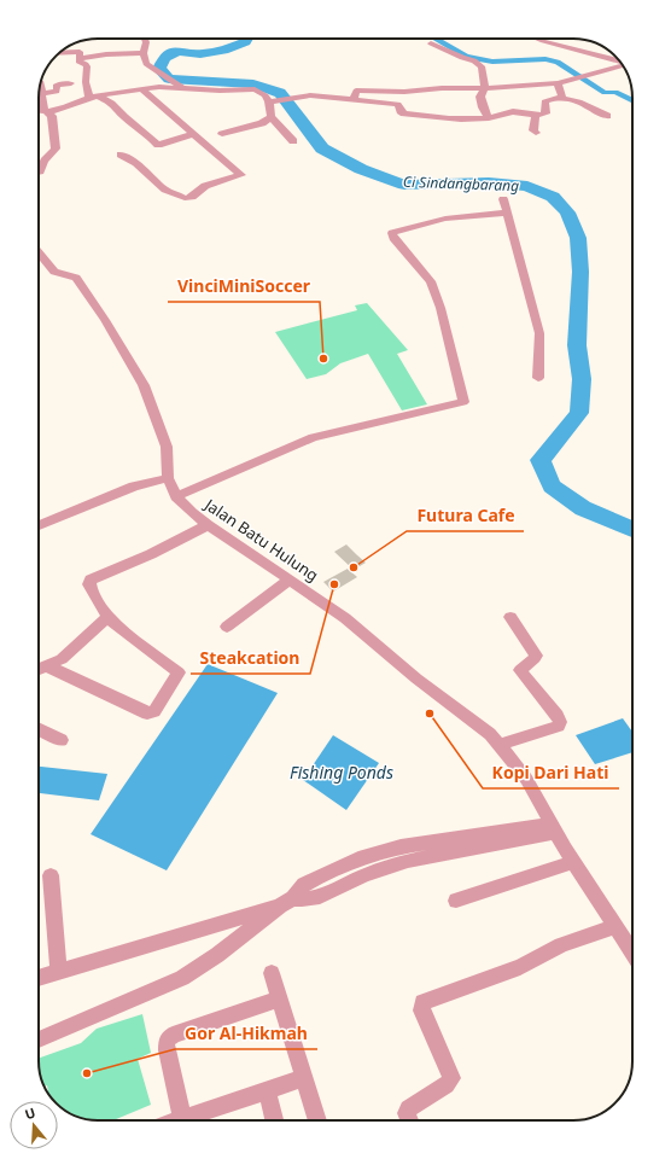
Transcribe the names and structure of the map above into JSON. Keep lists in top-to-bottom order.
{
  "streets": {
    "street": ["Jalan Batu Hulung"]
  },
  "water": ["Ci Sindangbarang", "Fishing Ponds"],
  "places": [
    "VinciMiniSoccer",
    "Futura Cafe",
    "Steakcation",
    "Kopi Dari Hati",
    "Gor Al-Hikmah"
  ],
  "north": "top"
}
